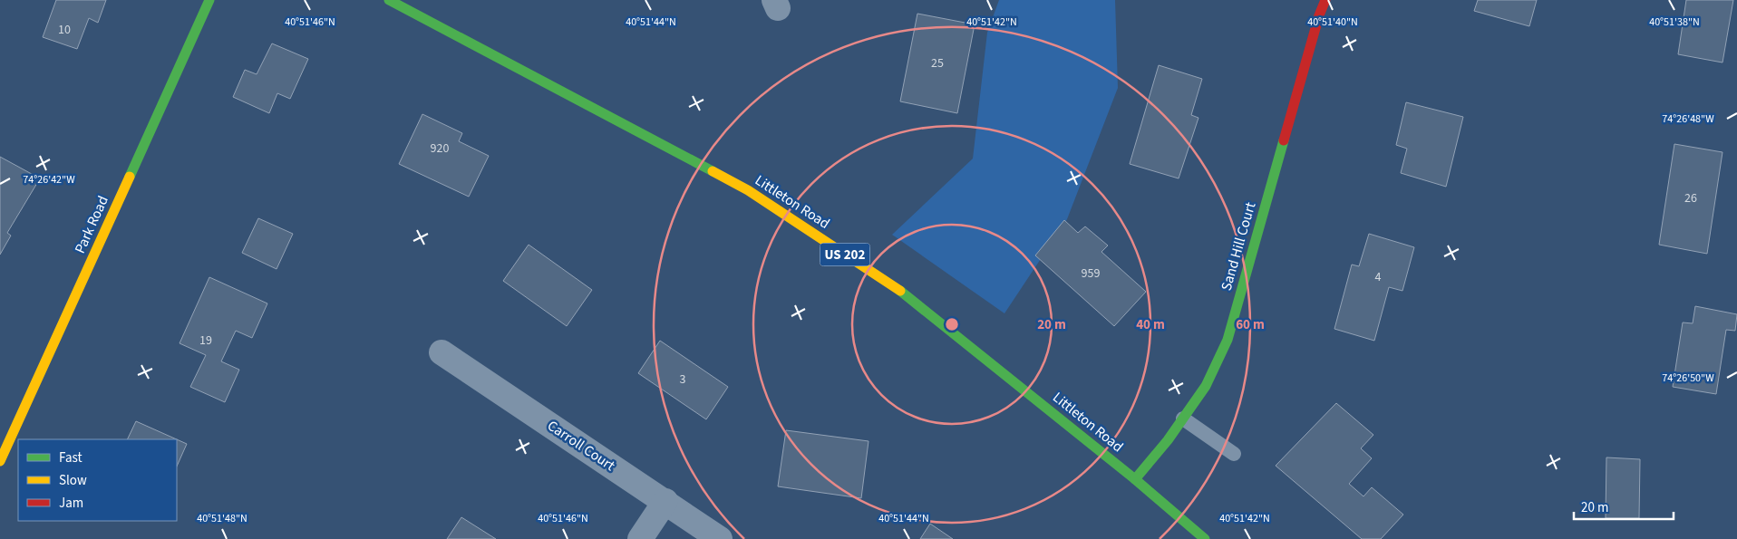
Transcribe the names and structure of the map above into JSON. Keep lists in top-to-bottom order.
{
  "streets": {
    "street": [
      "Littleton Road",
      "Park Road",
      "Sand Hill Court",
      "US 202",
      "Carroll Court"
    ]
  },
  "crossings": [
    ["Littleton Road", "Sand Hill Court"]
  ],
  "house_numbers": [
    "10",
    "25",
    "920",
    "26",
    "959",
    "4",
    "19",
    "3"
  ],
  "legend": ["Fast", "Slow", "Jam"],
  "scale_bar": "20 m",
  "coordinates": [
    "40°51'44\"N",
    "40°51'42\"N",
    "40°51'46\"N",
    "40°51'40\"N",
    "40°51'38\"N",
    "74°26'48\"W",
    "74°26'42\"W",
    "74°26'50\"W",
    "40°51'48\"N"
  ],
  "rings": ["20 m", "40 m", "60 m"]
}
